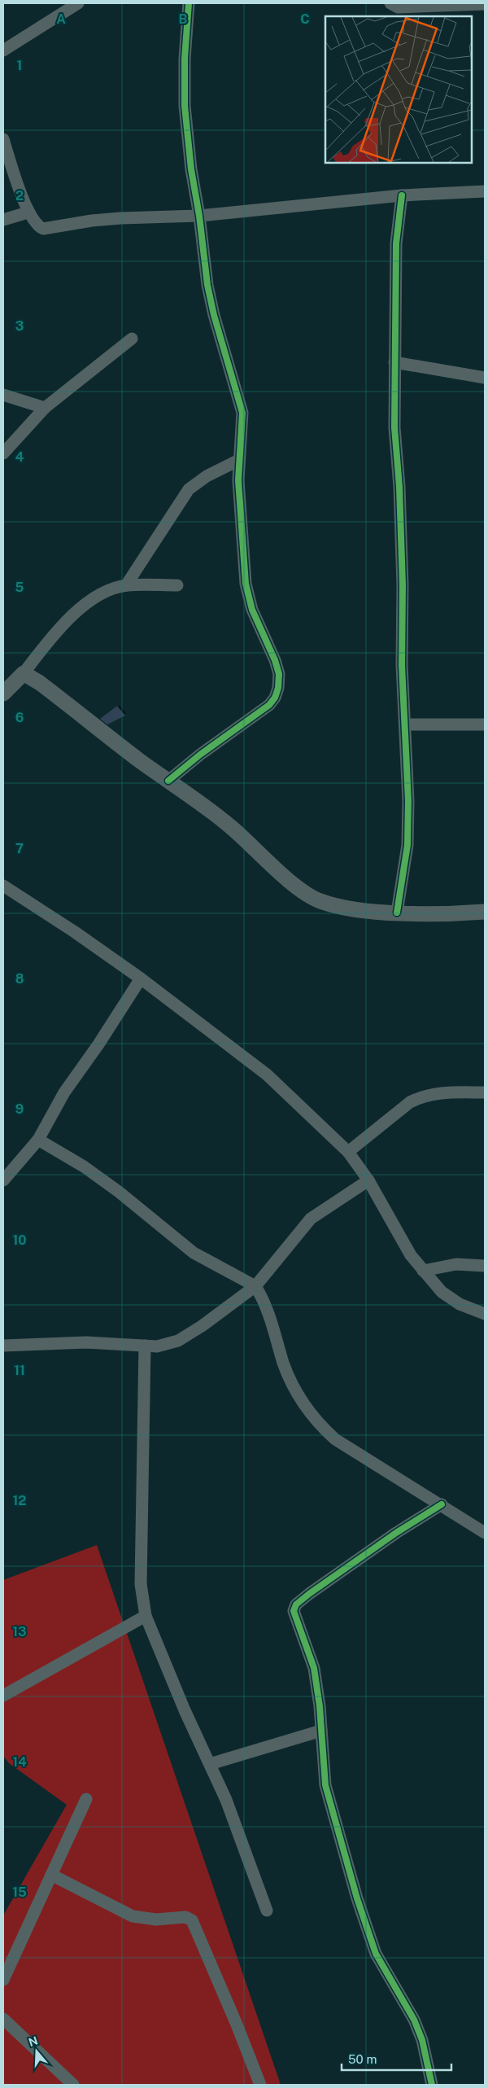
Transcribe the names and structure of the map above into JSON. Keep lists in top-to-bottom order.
{
  "scale_bar": "50 m",
  "north": "top",
  "grid": {
    "columns": ["A", "B", "C"],
    "rows": [
      "1",
      "2",
      "3",
      "4",
      "5",
      "6",
      "7",
      "8",
      "9",
      "10",
      "11",
      "12",
      "13",
      "14",
      "15"
    ]
  }
}
